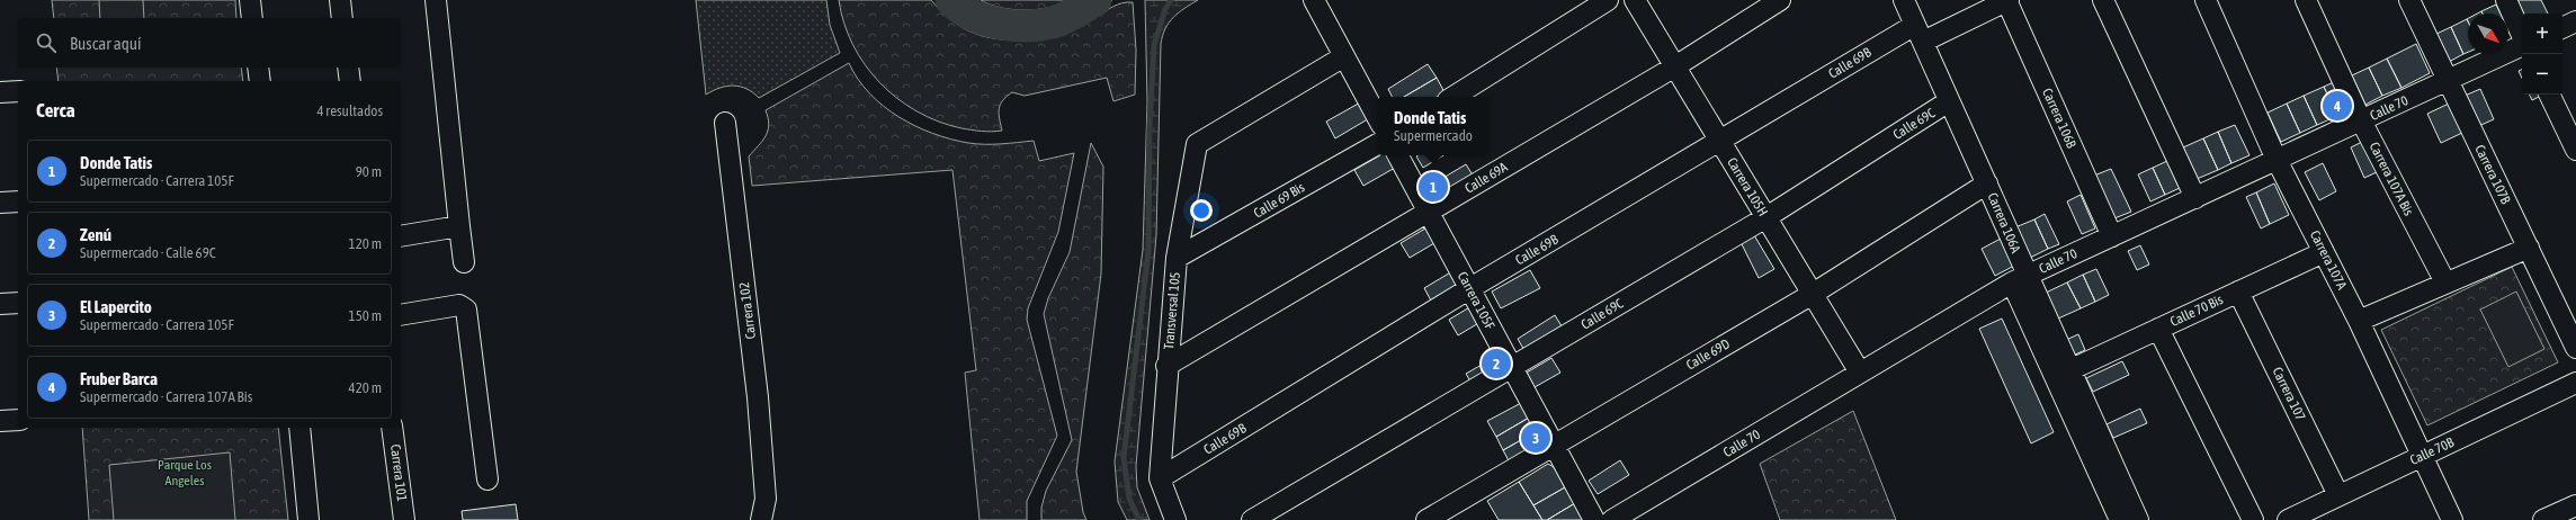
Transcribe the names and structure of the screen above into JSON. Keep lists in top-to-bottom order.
{
  "streets": {
    "street": [
      "Calle 69B",
      "Calle 70",
      "Carrera 106B",
      "Calle 69C",
      "Carrera 107B",
      "Calle 69A",
      "Carrera 107A Bis",
      "Carrera 105H",
      "Calle 69 Bis",
      "Carrera 106A",
      "Carrera 107A",
      "Carrera 105F",
      "Carrera 102",
      "Transversal 105",
      "Calle 70 Bis",
      "Calle 69D",
      "Carrera 107",
      "Calle 70B",
      "Carrera 101"
    ]
  },
  "crossings": [
    ["Calle 69B", "Carrera 106B"],
    ["Calle 69B", "Carrera 105H"],
    ["Calle 69B", "Carrera 106A"],
    ["Calle 69B", "Carrera 105F"],
    ["Calle 69B", "Transversal 105"],
    ["Calle 70", "Carrera 106B"],
    ["Calle 70", "Carrera 107B"],
    ["Calle 70", "Carrera 107A Bis"],
    ["Calle 70", "Carrera 105H"],
    ["Calle 70", "Carrera 106A"],
    ["Calle 70", "Carrera 107A"],
    ["Calle 69C", "Carrera 105H"],
    ["Calle 69C", "Carrera 106A"],
    ["Calle 69C", "Carrera 105F"],
    ["Calle 69A", "Carrera 105H"],
    ["Calle 69A", "Carrera 105F"],
    ["Calle 69A", "Transversal 105"],
    ["Carrera 105H", "Calle 69D"],
    ["Calle 69 Bis", "Transversal 105"],
    ["Carrera 106A", "Calle 70 Bis"],
    ["Carrera 106A", "Calle 69D"],
    ["Carrera 107A", "Calle 70 Bis"],
    ["Carrera 107A", "Calle 70B"],
    ["Carrera 105F", "Calle 69D"],
    ["Calle 70 Bis", "Carrera 107"],
    ["Carrera 107", "Calle 70B"]
  ],
  "parks": ["Parque Los Angeles"],
  "north": "bottom right",
  "page": {
    "map_buttons": ["+", "−"],
    "search": "Buscar aquí",
    "heading": ["Cerca", "4 resultados"],
    "pins": [
      "4",
      "1",
      "2",
      "3"
    ],
    "popup": ["Donde Tatis", "Supermercado"],
    "list": [
      {
        "mark": "1",
        "name": "Donde Tatis",
        "note": "Supermercado · Carrera 105F",
        "value": "90 m"
      },
      {
        "mark": "2",
        "name": "Zenú",
        "note": "Supermercado · Calle 69C",
        "value": "120 m"
      },
      {
        "mark": "3",
        "name": "El Lapercito",
        "note": "Supermercado · Carrera 105F",
        "value": "150 m"
      },
      {
        "mark": "4",
        "name": "Fruber Barca",
        "note": "Supermercado · Carrera 107A Bis",
        "value": "420 m"
      }
    ]
  }
}
